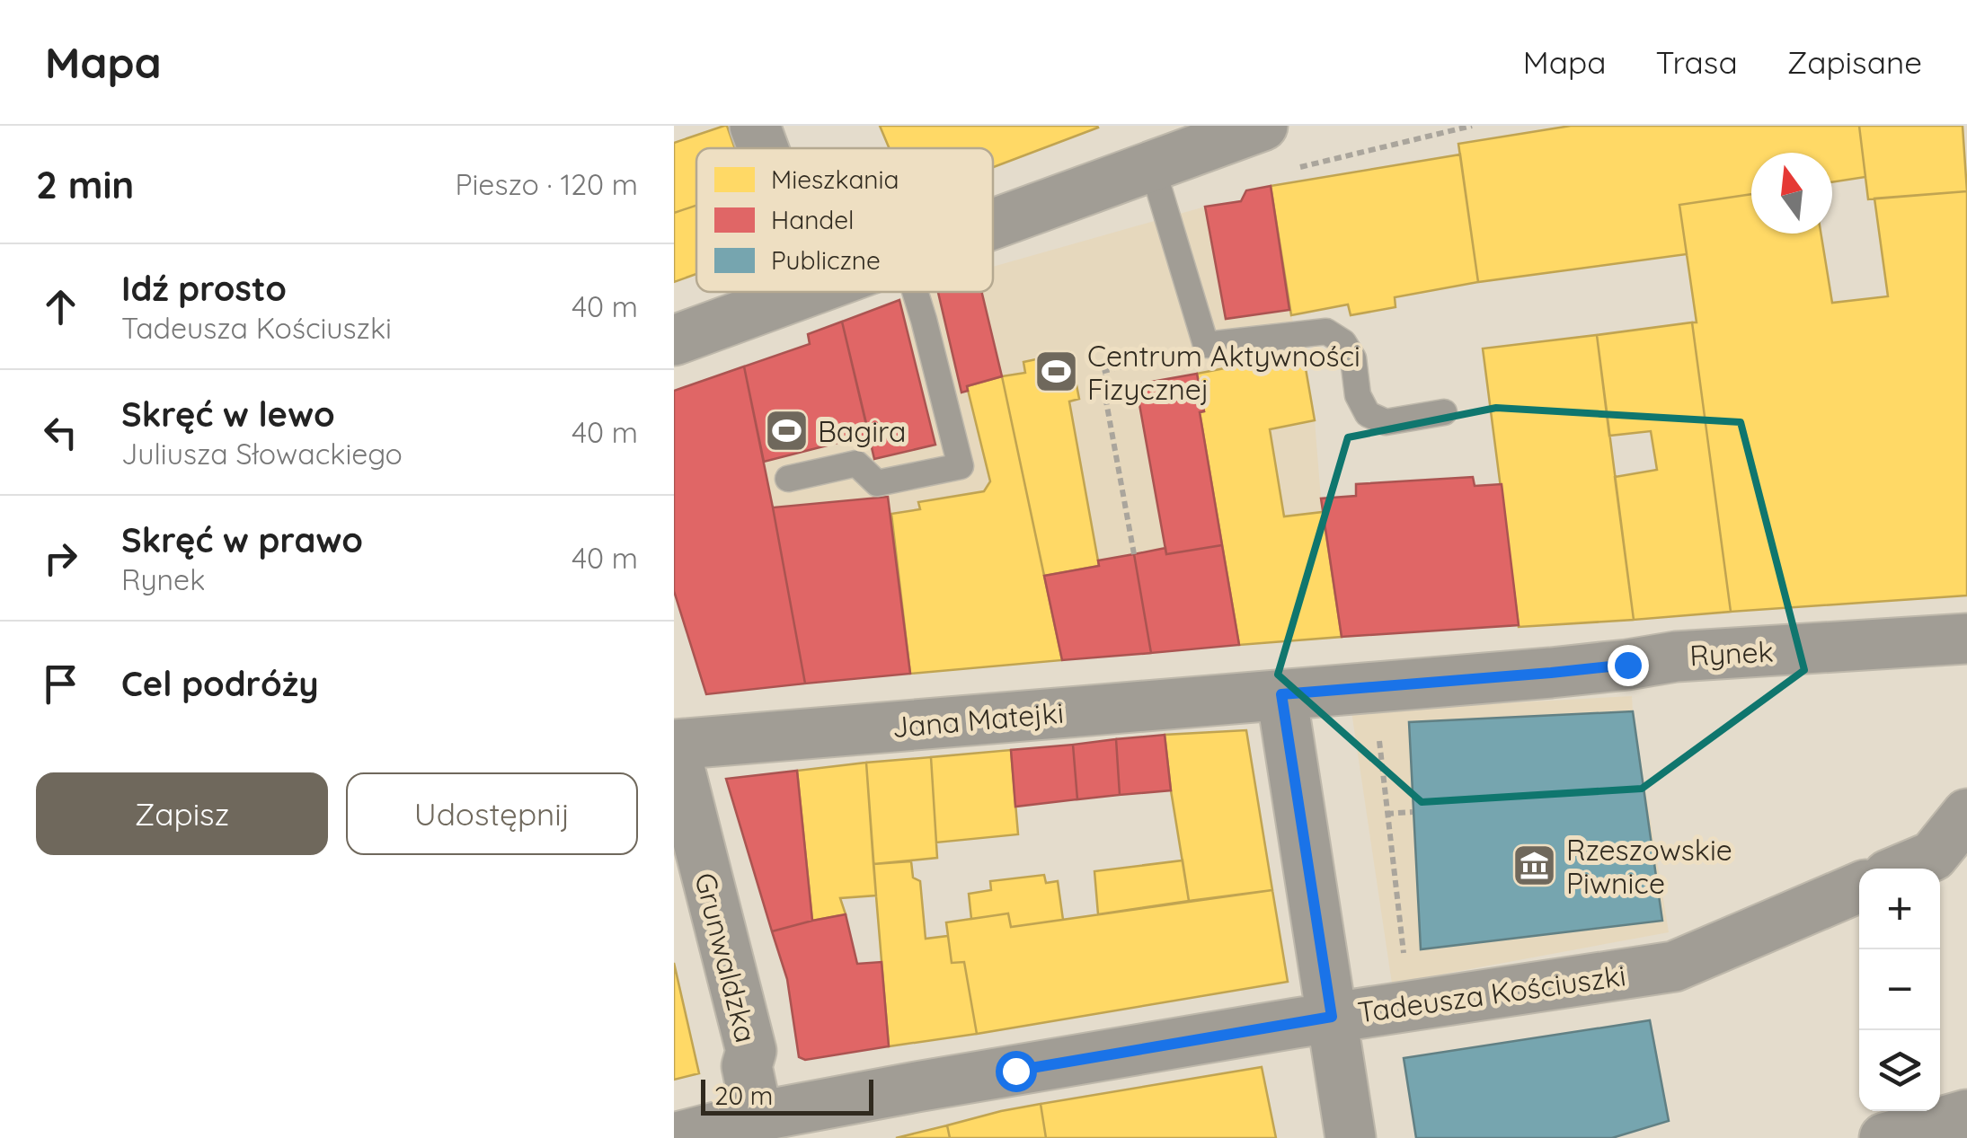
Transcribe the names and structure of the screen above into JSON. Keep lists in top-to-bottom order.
{
  "streets": {
    "street": [
      "Rynek",
      "Jana Matejki",
      "Grunwaldzka",
      "Tadeusza Kościuszki"
    ]
  },
  "crossings": [
    ["Rynek", "Jana Matejki"],
    ["Jana Matejki", "Grunwaldzka"],
    ["Grunwaldzka", "Tadeusza Kościuszki"]
  ],
  "places": {
    "sports": ["Centrum Aktywności Fizycznej", "Bagira"],
    "museum": ["Rzeszowskie Piwnice"]
  },
  "legend": ["Mieszkania", "Handel", "Publiczne"],
  "scale_bar": "20 m",
  "north": "top",
  "page": {
    "header": "Mapa",
    "nav": ["Mapa", "Trasa", "Zapisane"],
    "heading": ["2 min", "Pieszo · 120 m"],
    "list": [
      ["Idź prosto", "Tadeusza Kościuszki", "40 m"],
      ["Skręć w lewo", "Juliusza Słowackiego", "40 m"],
      ["Skręć w prawo", "Rynek", "40 m"],
      "Cel podróży"
    ],
    "buttons": ["Zapisz", "Udostępnij"],
    "map_buttons": ["+", "−"],
    "scale": "20 m"
  }
}
